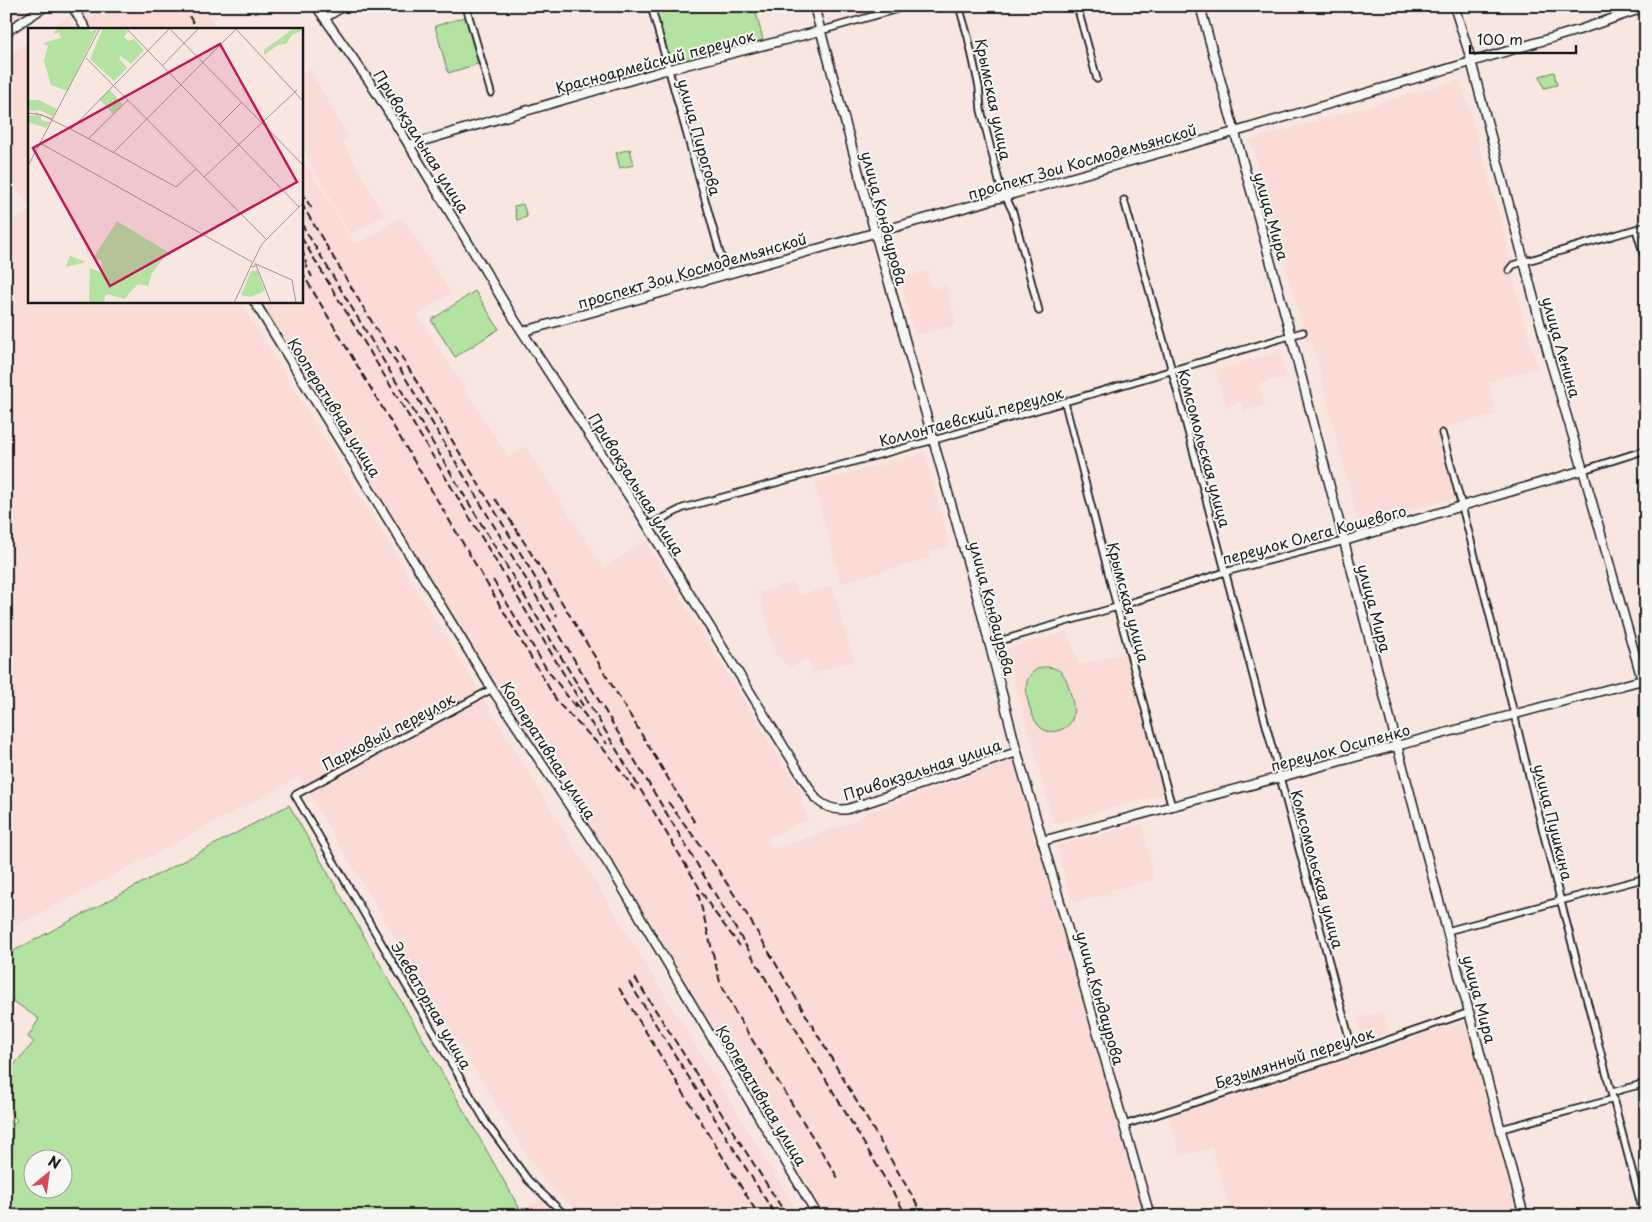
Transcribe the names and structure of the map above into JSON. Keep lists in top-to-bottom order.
{
  "streets": {
    "street": [
      "Красноармейский переулок",
      "Крымская улица",
      "улица Пирогова",
      "Привокзальная улица",
      "проспект Зои Космодемьянской",
      "улица Мира",
      "улица Кондаурова",
      "улица Ленина",
      "Кооперативная улица",
      "Коллонтаевский переулок",
      "Комсомольская улица",
      "переулок Олега Кошевого",
      "Парковый переулок",
      "переулок Осипенко",
      "улица Пушкина",
      "Элеваторная улица",
      "Безымянный переулок"
    ]
  },
  "crossings": [
    ["Красноармейский переулок", "улица Пирогова"],
    ["Красноармейский переулок", "Привокзальная улица"],
    ["Красноармейский переулок", "улица Кондаурова"],
    ["Крымская улица", "проспект Зои Космодемьянской"],
    ["Крымская улица", "Коллонтаевский переулок"],
    ["Крымская улица", "переулок Олега Кошевого"],
    ["Крымская улица", "переулок Осипенко"],
    ["улица Пирогова", "проспект Зои Космодемьянской"],
    ["Привокзальная улица", "проспект Зои Космодемьянской"],
    ["Привокзальная улица", "улица Кондаурова"],
    ["Привокзальная улица", "Коллонтаевский переулок"],
    ["проспект Зои Космодемьянской", "улица Мира"],
    ["проспект Зои Космодемьянской", "улица Кондаурова"],
    ["проспект Зои Космодемьянской", "улица Ленина"],
    ["улица Мира", "Коллонтаевский переулок"],
    ["улица Мира", "переулок Олега Кошевого"],
    ["улица Мира", "переулок Осипенко"],
    ["улица Мира", "Безымянный переулок"],
    ["улица Кондаурова", "Коллонтаевский переулок"],
    ["улица Кондаурова", "переулок Олега Кошевого"],
    ["улица Кондаурова", "переулок Осипенко"],
    ["улица Кондаурова", "Безымянный переулок"],
    ["улица Ленина", "переулок Олега Кошевого"],
    ["улица Ленина", "переулок Осипенко"],
    ["Кооперативная улица", "Парковый переулок"],
    ["Коллонтаевский переулок", "Комсомольская улица"],
    ["Комсомольская улица", "переулок Олега Кошевого"],
    ["Комсомольская улица", "переулок Осипенко"],
    ["Комсомольская улица", "Безымянный переулок"],
    ["переулок Олега Кошевого", "улица Пушкина"],
    ["Парковый переулок", "Элеваторная улица"],
    ["переулок Осипенко", "улица Пушкина"]
  ],
  "scale_bar": "100 m",
  "north": "top right"
}
